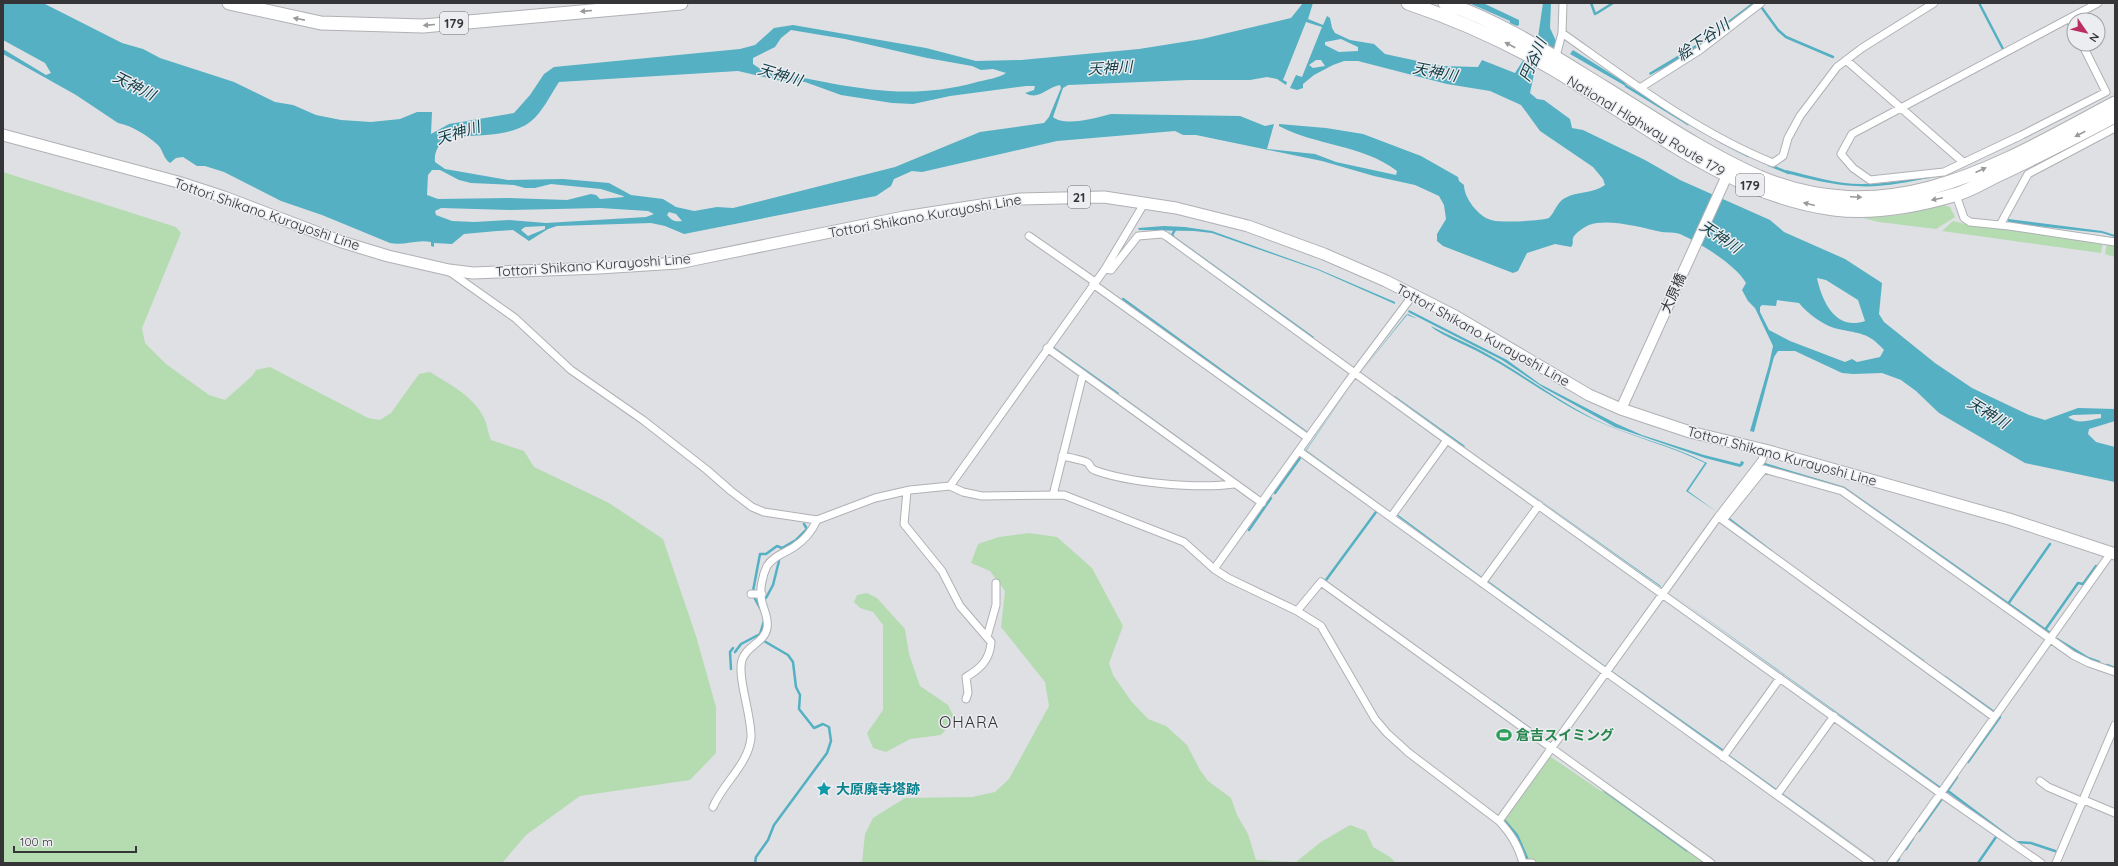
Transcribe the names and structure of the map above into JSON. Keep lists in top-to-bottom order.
{
  "streets": {
    "highway": ["179", "National Highway Route 179"],
    "main road": ["21", "Tottori Shikano Kurayoshi Line"],
    "street": ["大原橋"]
  },
  "crossings": [
    ["National Highway Route 179", "大原橋"],
    ["Tottori Shikano Kurayoshi Line", "大原橋"]
  ],
  "districts": ["OHARA"],
  "water": ["絵下谷川", "円谷川", "天神川"],
  "places": {
    "sports": ["倉吉スイミング"],
    "place": ["大原廃寺塔跡"]
  },
  "scale_bar": "100 m",
  "north": "bottom right"
}
